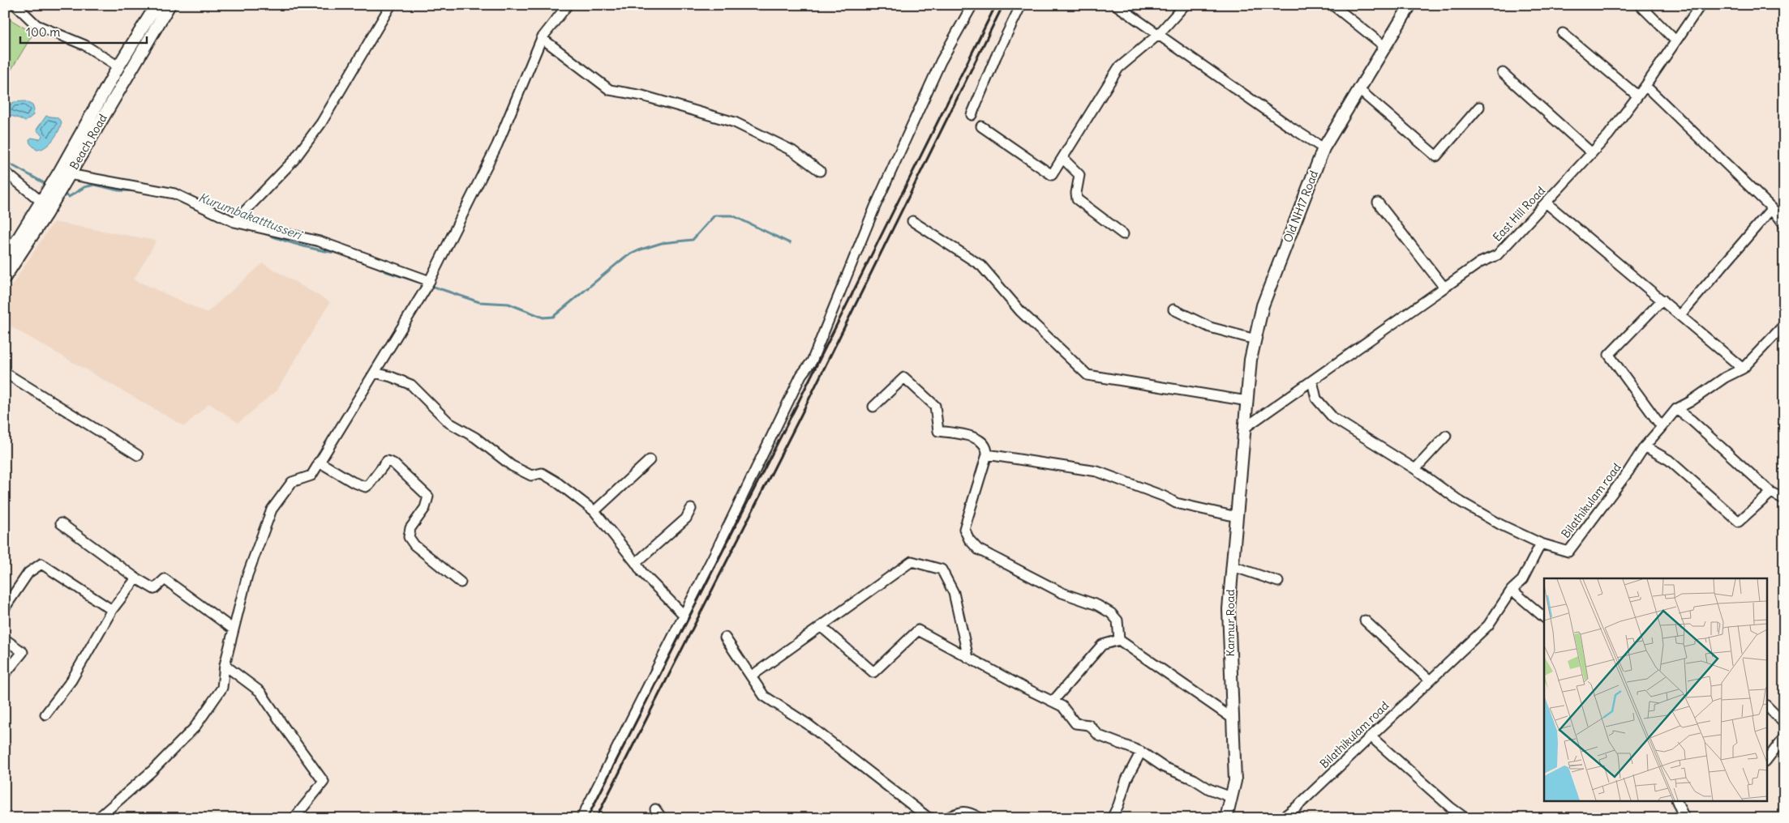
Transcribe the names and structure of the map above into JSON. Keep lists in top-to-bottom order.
{
  "streets": {
    "main road": ["Beach Road", "Old NH17 Road", "Kannur Road"],
    "street": ["East Hill Road", "Bilathikulam road"]
  },
  "crossings": [
    ["Old NH17 Road", "East Hill Road"],
    ["Old NH17 Road", "Kannur Road"],
    ["East Hill Road", "Kannur Road"]
  ],
  "water": ["Kurumbakatttusseri"],
  "scale_bar": "100 m"
}
